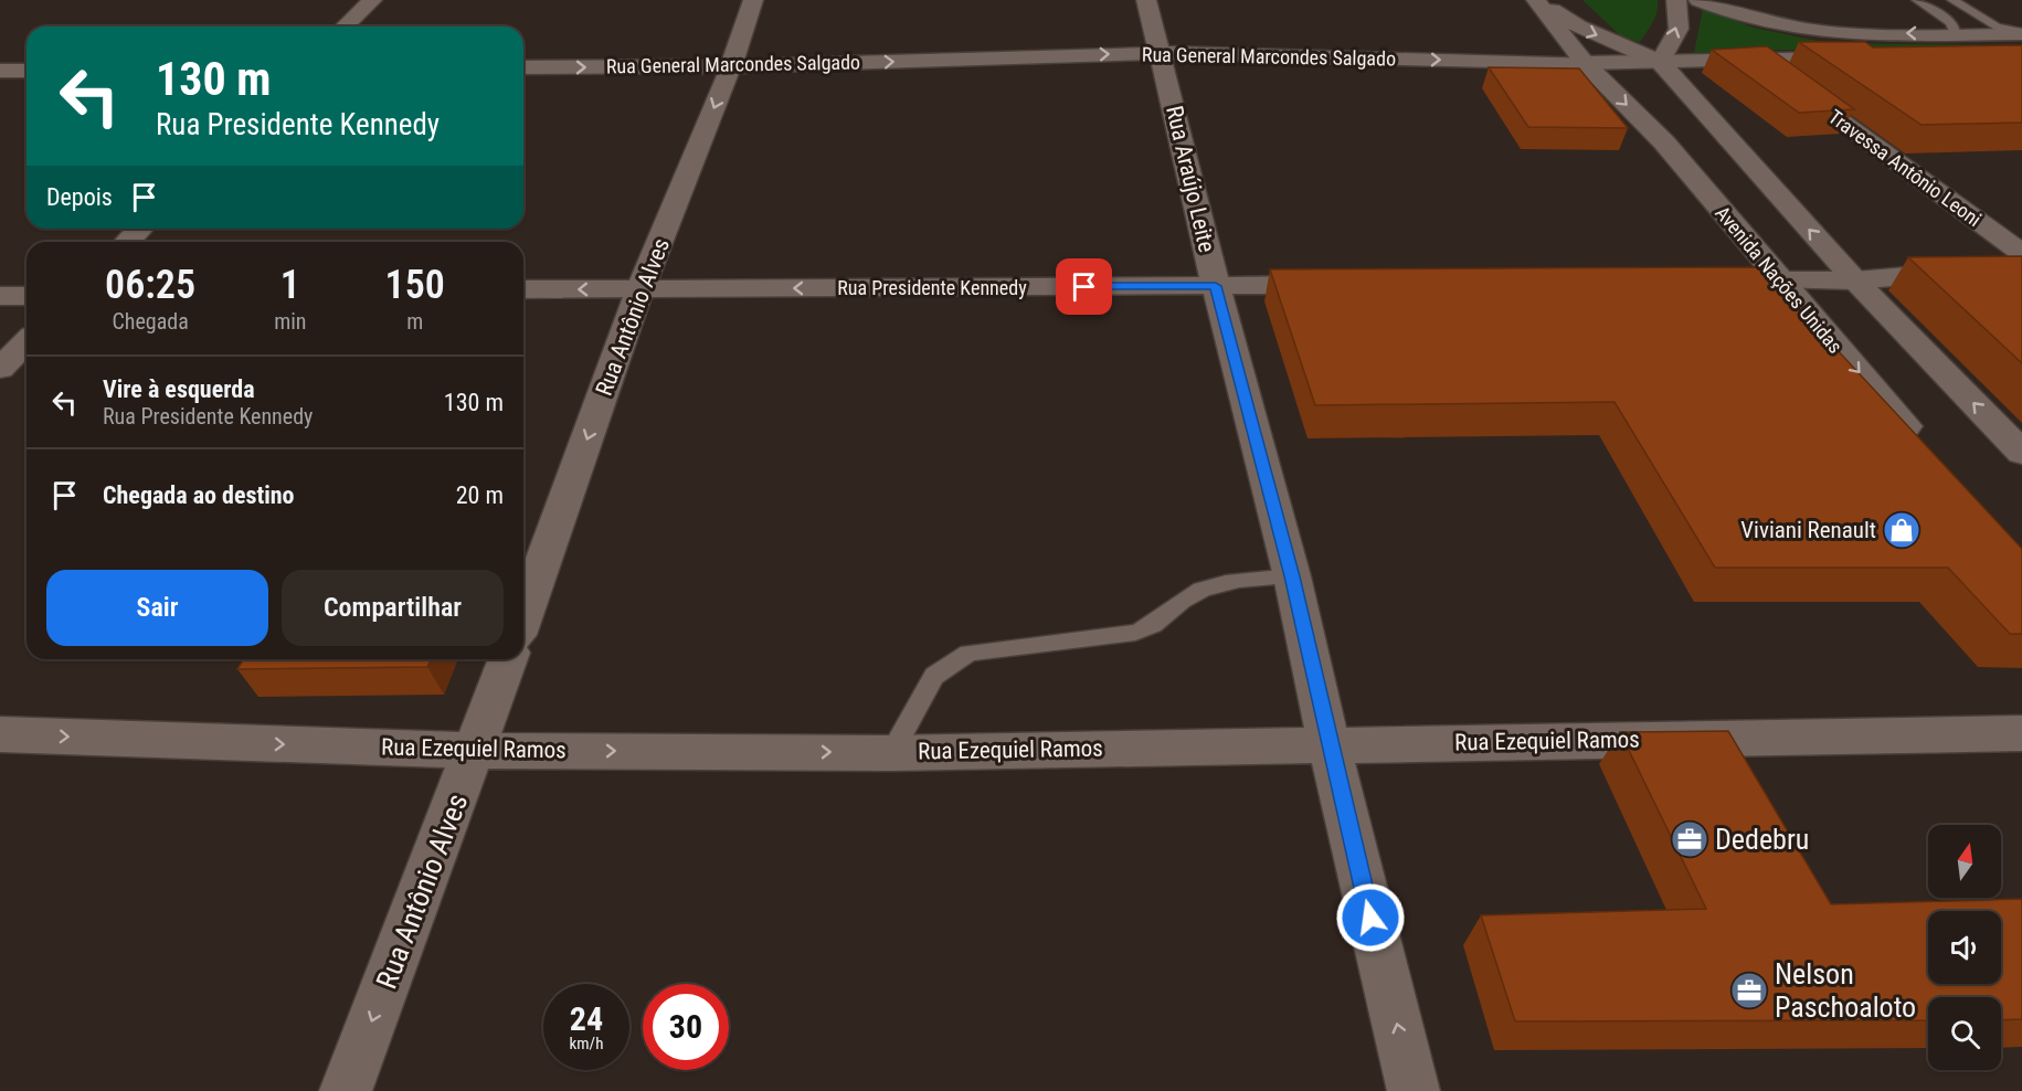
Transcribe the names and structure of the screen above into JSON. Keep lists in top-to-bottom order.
{
  "streets": {
    "street": [
      "Rua General Marcondes Salgado",
      "Travessa Antônio Leoni",
      "Rua Araújo Leite",
      "Avenida Nações Unidas",
      "Rua Presidente Kennedy",
      "Rua Antônio Alves",
      "Rua Ezequiel Ramos"
    ]
  },
  "crossings": [
    ["Rua General Marcondes Salgado", "Travessa Antônio Leoni"],
    ["Rua General Marcondes Salgado", "Rua Araújo Leite"],
    ["Rua General Marcondes Salgado", "Avenida Nações Unidas"],
    ["Rua General Marcondes Salgado", "Rua Antônio Alves"],
    ["Rua Araújo Leite", "Rua Presidente Kennedy"],
    ["Rua Araújo Leite", "Rua Ezequiel Ramos"],
    ["Rua Presidente Kennedy", "Rua Antônio Alves"],
    ["Rua Antônio Alves", "Rua Ezequiel Ramos"]
  ],
  "one_way": [
    "Rua General Marcondes Salgado",
    "Rua Presidente Kennedy",
    "Rua Antônio Alves",
    "Rua Ezequiel Ramos"
  ],
  "places": {
    "shop": ["Viviani Renault"],
    "office": ["Dedebru", "Nelson Paschoaloto"]
  },
  "north": "top",
  "page": {
    "turn": ["130 m", "Rua Presidente Kennedy"],
    "then": "Depois",
    "eta": [
      "06:25",
      "Chegada",
      "1",
      "min",
      "150",
      "m"
    ],
    "list": [
      {
        "name": "Vire à esquerda",
        "note": "Rua Presidente Kennedy",
        "value": "130 m"
      },
      {
        "name": "Chegada ao destino",
        "value": "20 m"
      }
    ],
    "buttons": ["Sair", "Compartilhar"],
    "speed": "24 km/h",
    "limit": "30"
  }
}
